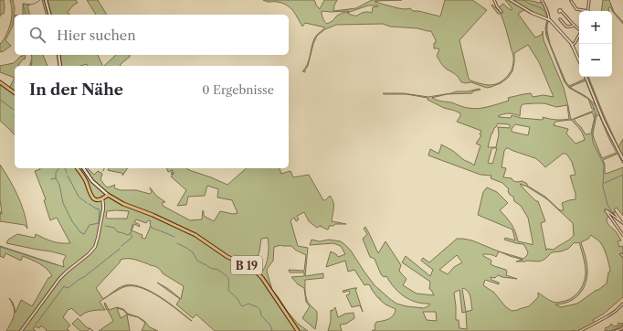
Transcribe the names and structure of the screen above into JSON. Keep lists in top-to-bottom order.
{
  "streets": {
    "main road": ["B 19"]
  },
  "page": {
    "map_buttons": ["+", "−"],
    "search": "Hier suchen",
    "heading": ["In der Nähe", "0 Ergebnisse"]
  }
}
